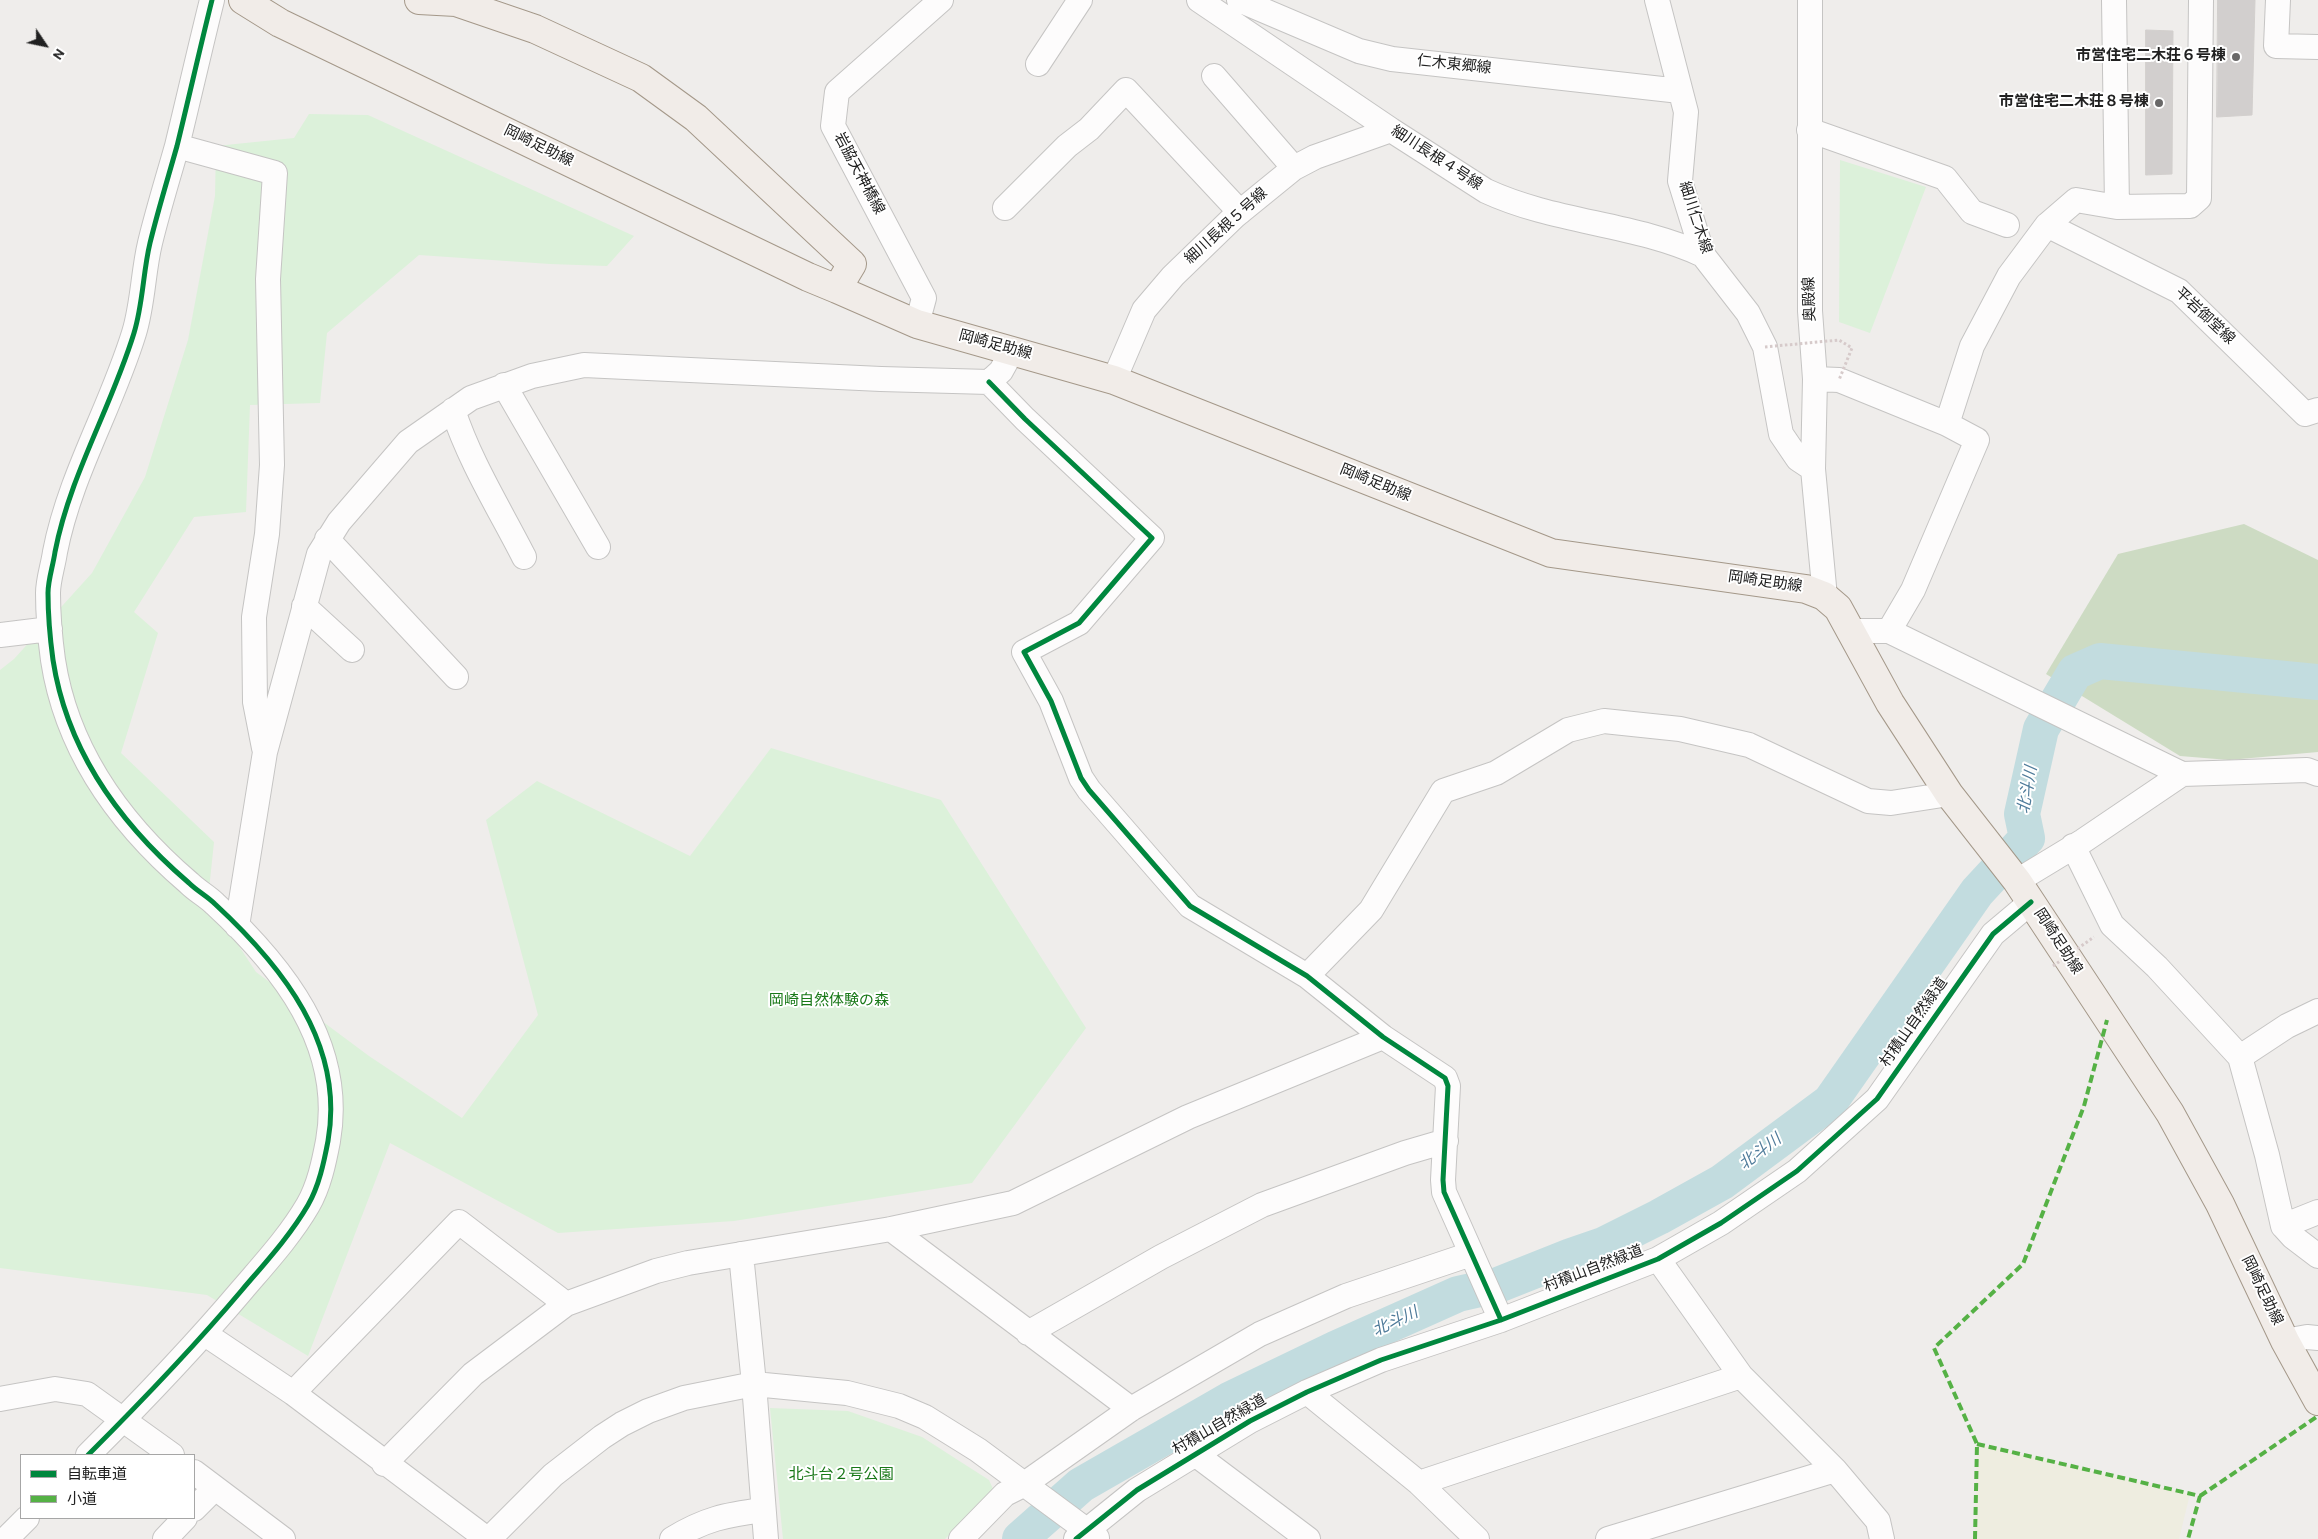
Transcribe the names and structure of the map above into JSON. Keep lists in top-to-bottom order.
{
  "streets": {
    "main road": ["岡崎足助線"],
    "street": [
      "仁木東郷線",
      "細川長根４号線",
      "岩脇天神橋線",
      "細川仁木線",
      "細川長根５号線",
      "奥殿線",
      "平岩御堂線",
      "村積山自然緑道"
    ]
  },
  "crossings": [
    ["仁木東郷線", "細川仁木線"],
    ["岡崎足助線", "岩脇天神橋線"],
    ["岡崎足助線", "細川長根５号線"],
    ["岡崎足助線", "奥殿線"],
    ["岡崎足助線", "村積山自然緑道"],
    ["細川長根４号線", "細川仁木線"],
    ["細川長根４号線", "細川長根５号線"],
    ["細川仁木線", "奥殿線"]
  ],
  "water": ["北斗川"],
  "parks": ["岡崎自然体験の森", "北斗台２号公園"],
  "places": ["市営住宅二木荘６号棟", "市営住宅二木荘８号棟"],
  "legend": ["自転車道", "小道"],
  "north": "bottom right"
}
